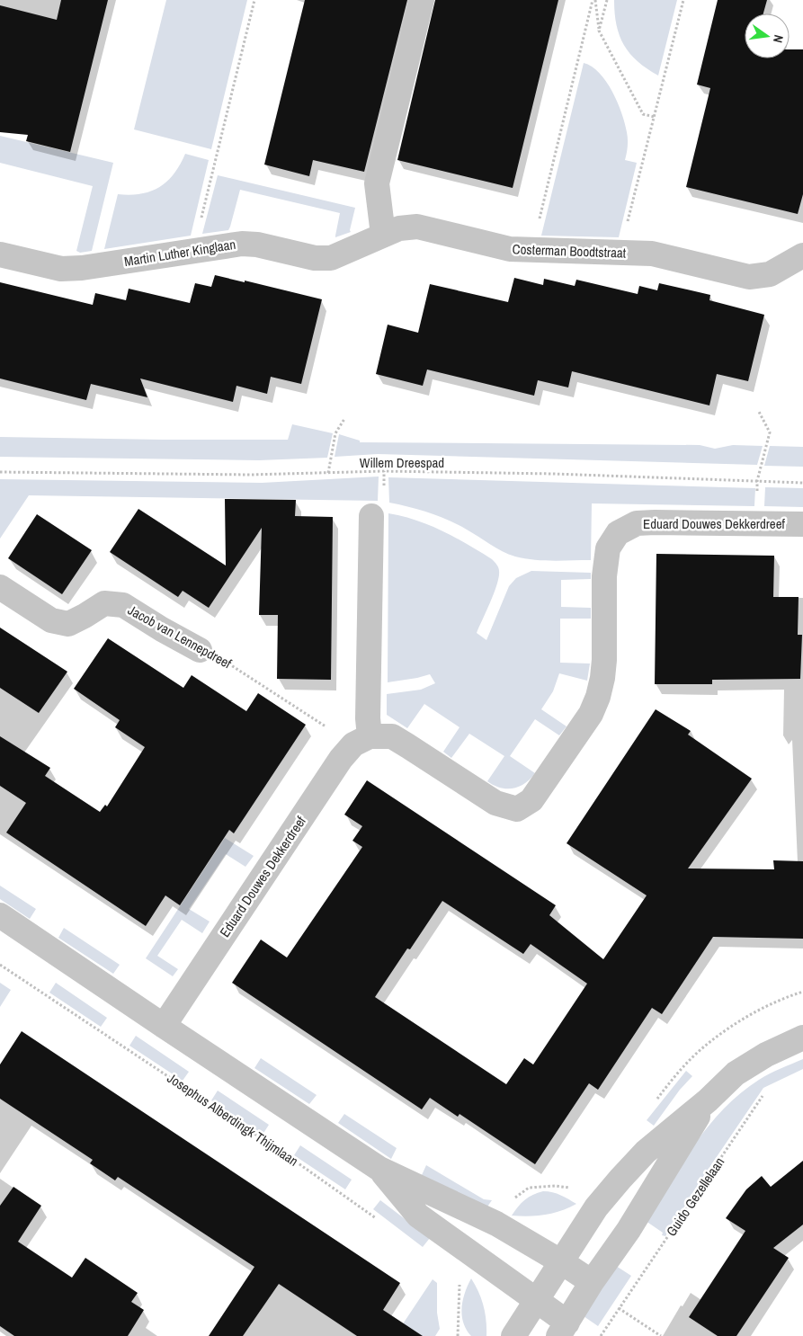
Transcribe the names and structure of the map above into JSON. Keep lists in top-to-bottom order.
{
  "streets": {
    "street": [
      "Costerman Boodtstraat",
      "Martin Luther Kinglaan",
      "Eduard Douwes Dekkerdreef",
      "Jacob van Lennepdreef"
    ],
    "path": ["Willem Dreespad", "Josephus Alberdingk Thijmlaan", "Guido Gezellelaan"]
  },
  "crossings": [
    ["Costerman Boodtstraat", "Martin Luther Kinglaan"],
    ["Eduard Douwes Dekkerdreef", "Jacob van Lennepdreef"]
  ],
  "north": "right"
}
